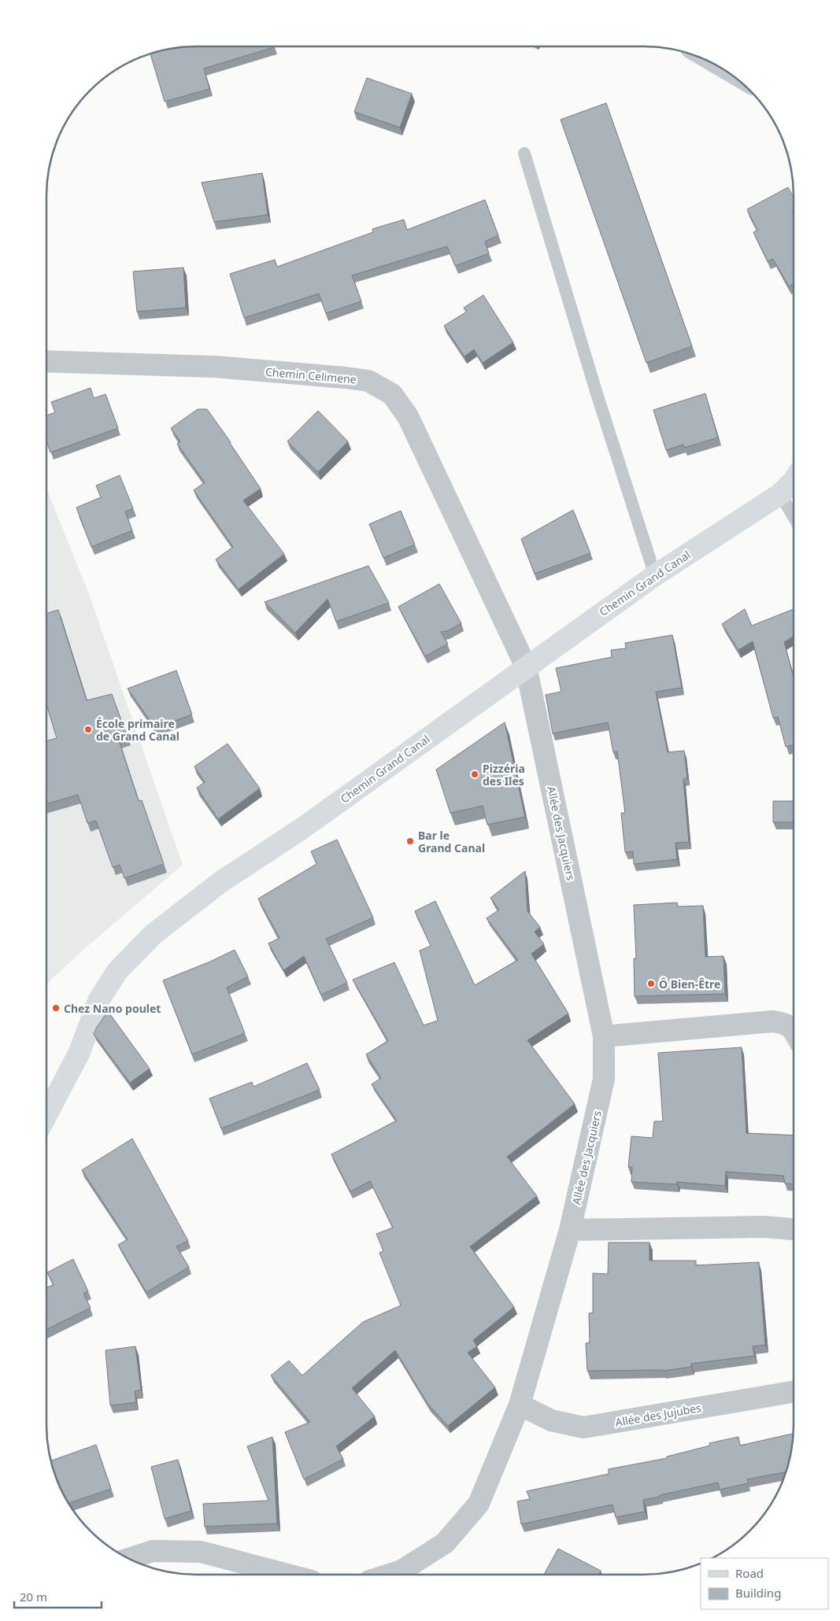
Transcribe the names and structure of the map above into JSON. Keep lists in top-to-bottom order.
{
  "streets": {
    "street": [
      "Chemin Celimene",
      "Chemin Grand Canal",
      "Allée des Jacquiers",
      "Allée des Jujubes"
    ]
  },
  "crossings": [
    ["Chemin Celimene", "Chemin Grand Canal"],
    ["Chemin Celimene", "Allée des Jacquiers"],
    ["Chemin Grand Canal", "Allée des Jacquiers"],
    ["Allée des Jacquiers", "Allée des Jujubes"]
  ],
  "places": [
    "École primaire de Grand Canal",
    "Pizzéria des Iles",
    "Bar le Grand Canal",
    "Ô Bien-Être",
    "Chez Nano poulet"
  ],
  "legend": ["Road", "Building"],
  "scale_bar": "20 m"
}
